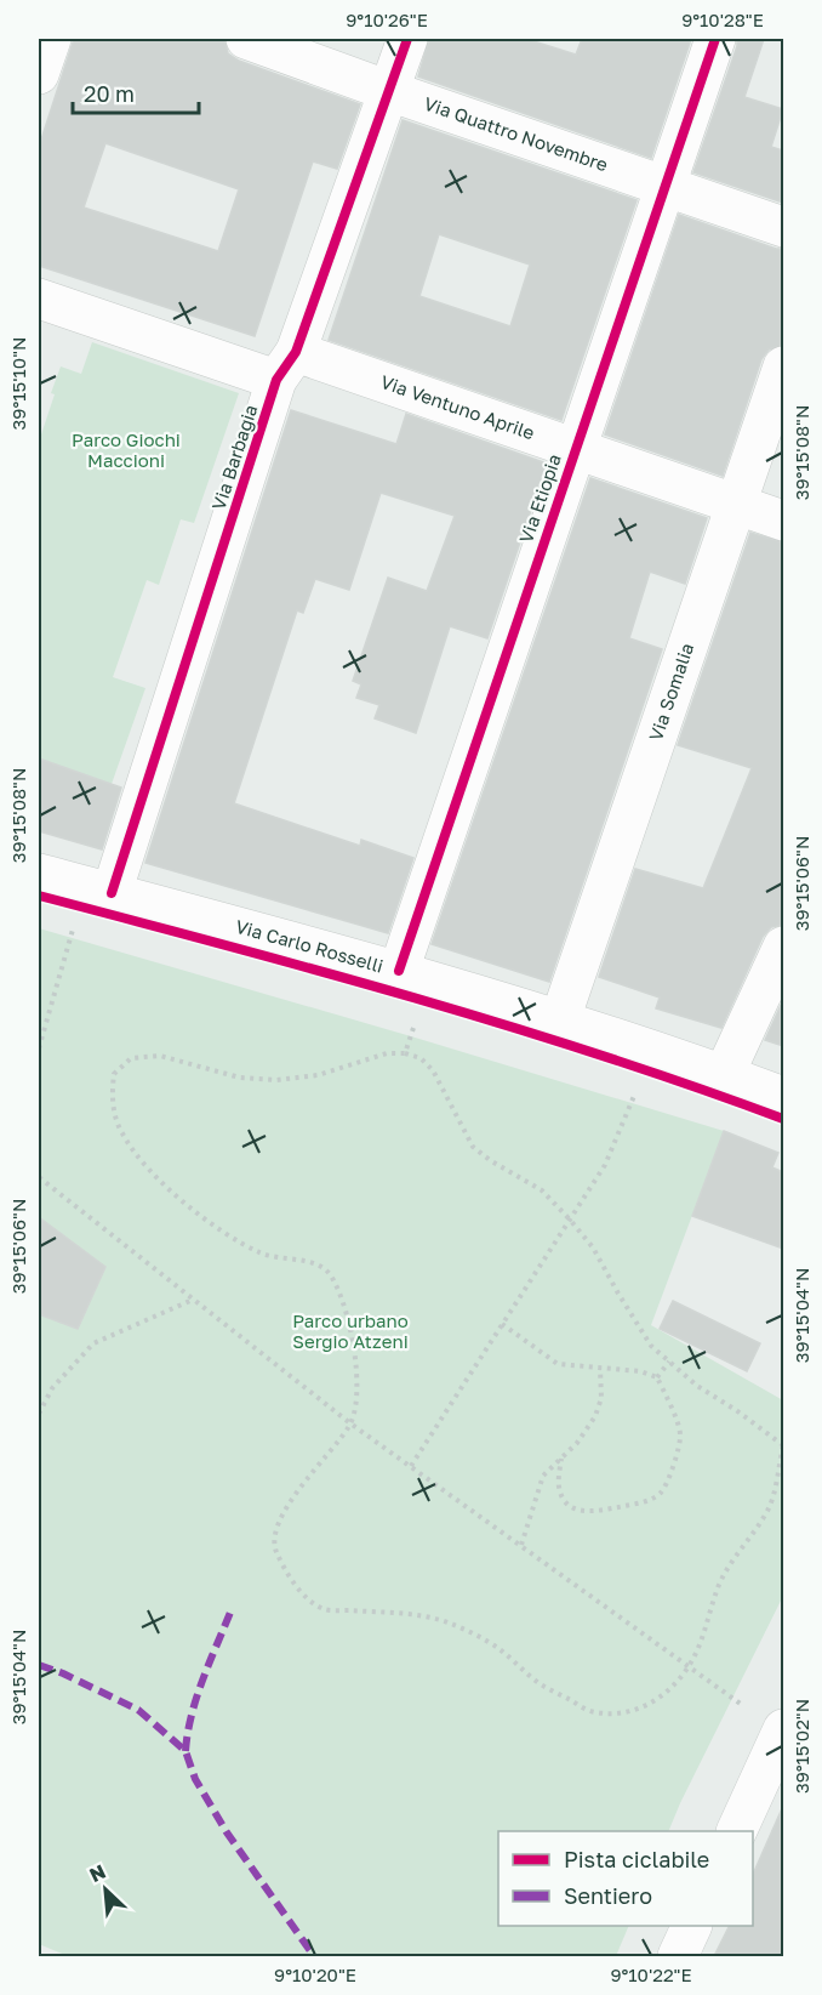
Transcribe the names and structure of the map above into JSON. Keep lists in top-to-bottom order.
{
  "streets": {
    "street": [
      "Via Quattro Novembre",
      "Via Ventuno Aprile",
      "Via Barbagia",
      "Via Etiopia",
      "Via Somalia",
      "Via Carlo Rosselli"
    ]
  },
  "crossings": [
    ["Via Quattro Novembre", "Via Barbagia"],
    ["Via Quattro Novembre", "Via Etiopia"],
    ["Via Ventuno Aprile", "Via Barbagia"],
    ["Via Ventuno Aprile", "Via Etiopia"],
    ["Via Ventuno Aprile", "Via Somalia"],
    ["Via Barbagia", "Via Carlo Rosselli"],
    ["Via Etiopia", "Via Carlo Rosselli"],
    ["Via Somalia", "Via Carlo Rosselli"]
  ],
  "parks": ["Parco Giochi Maccioni", "Parco urbano Sergio Atzeni"],
  "legend": ["Pista ciclabile", "Sentiero"],
  "scale_bar": "20 m",
  "north": "top left",
  "coordinates": [
    "9°10'26\"E",
    "9°10'28\"E",
    "39°15'10\"N",
    "39°15'08\"N",
    "39°15'06\"N",
    "39°15'04\"N",
    "39°15'02\"N",
    "9°10'20\"E",
    "9°10'22\"E"
  ]
}
